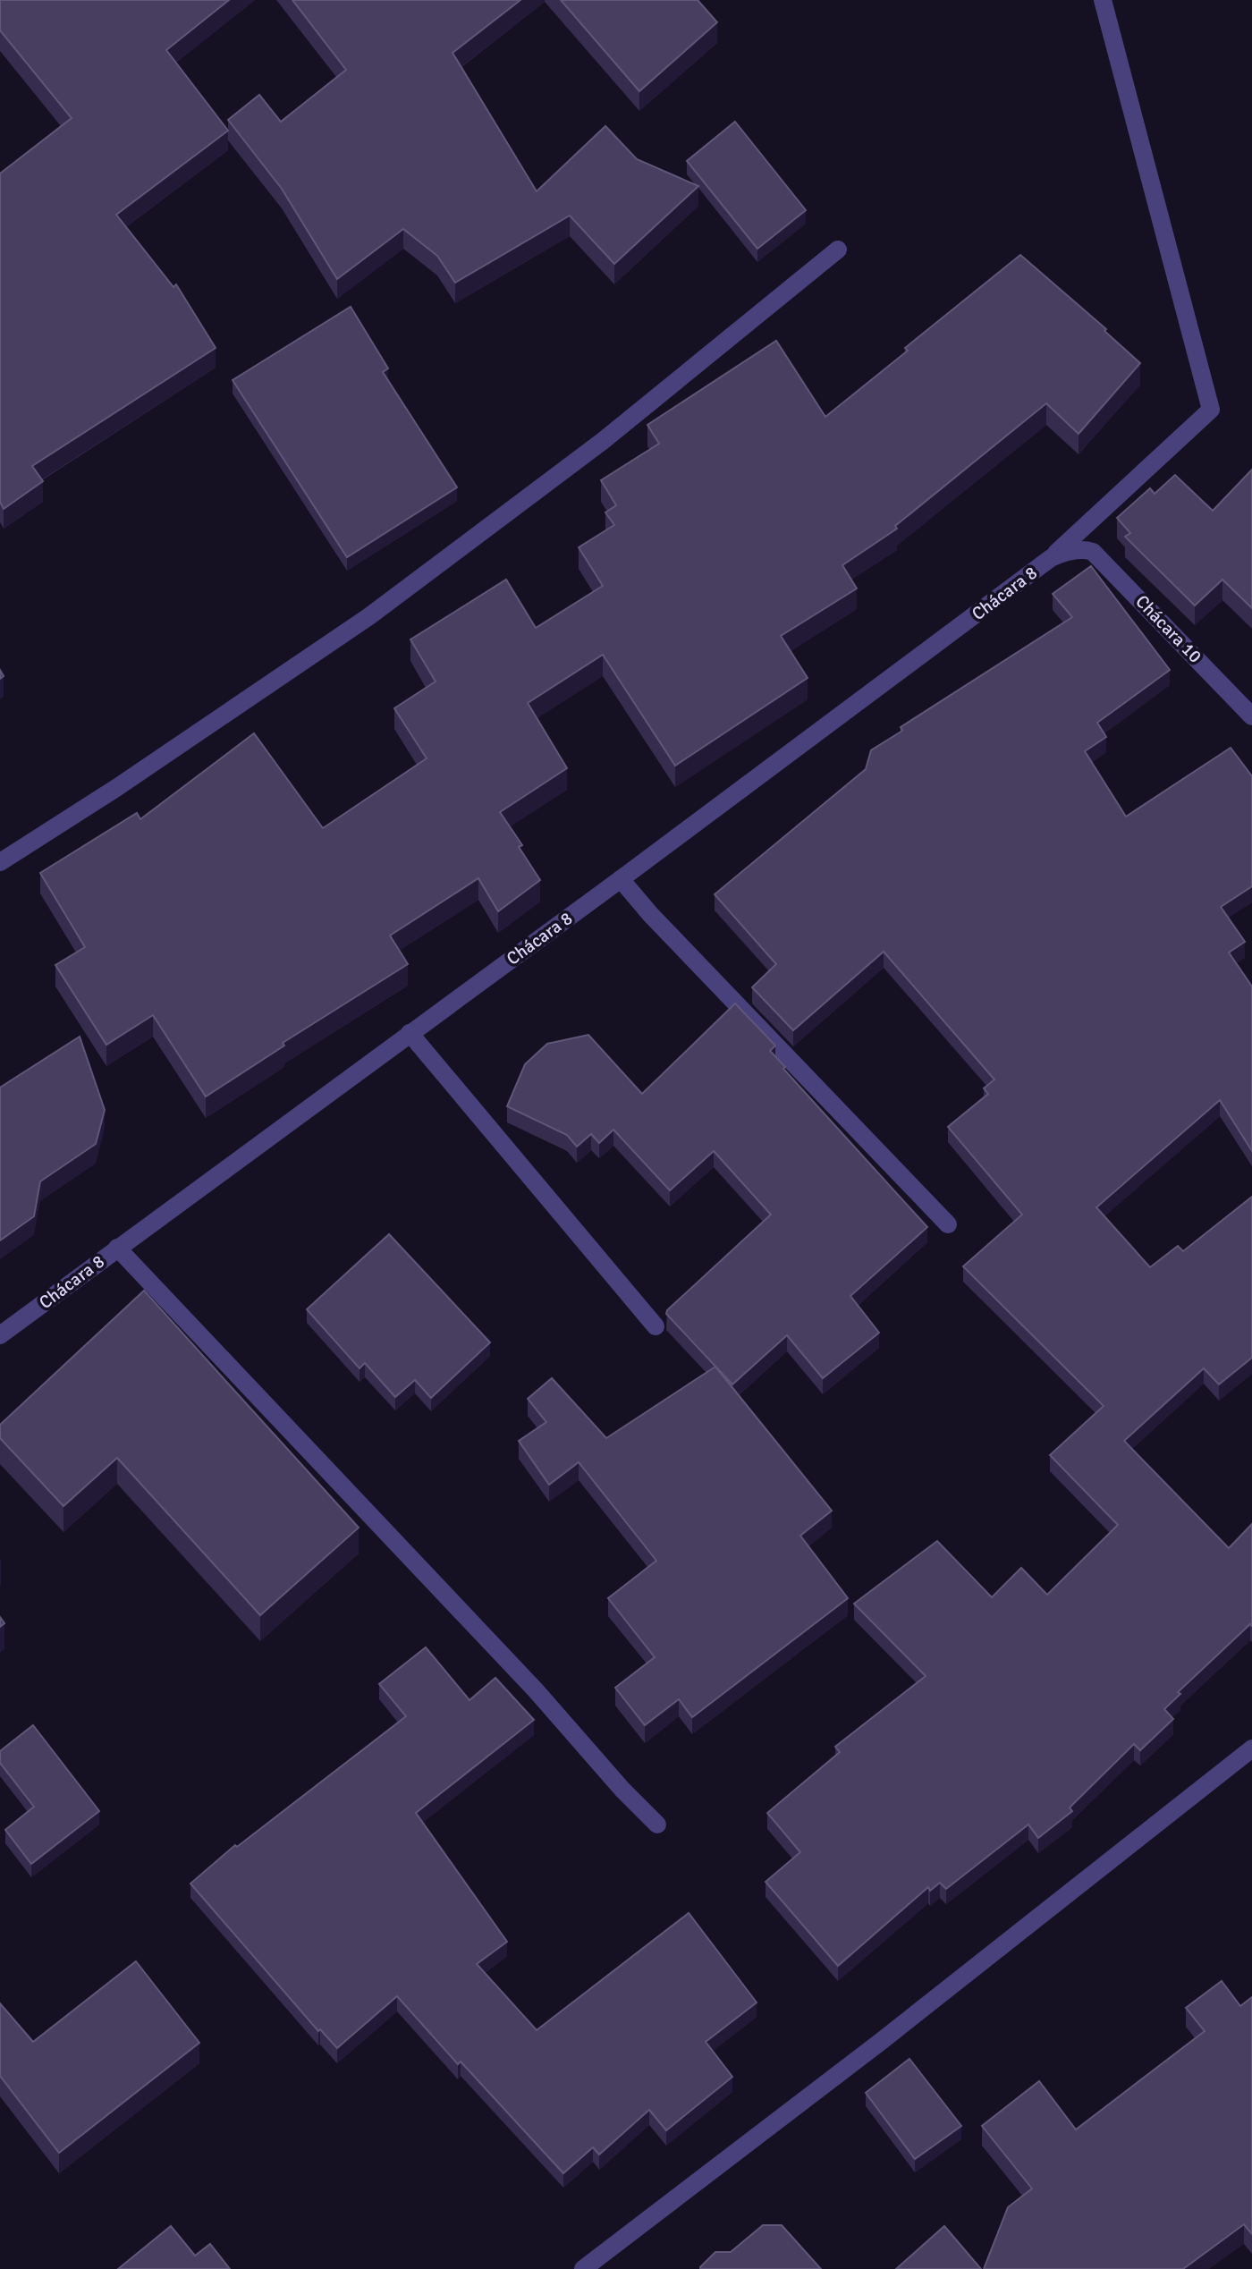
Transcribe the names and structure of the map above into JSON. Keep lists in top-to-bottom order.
{
  "streets": {
    "street": ["Chácara 8", "Chácara 10"]
  },
  "crossings": [
    ["Chácara 8", "Chácara 10"]
  ]
}
